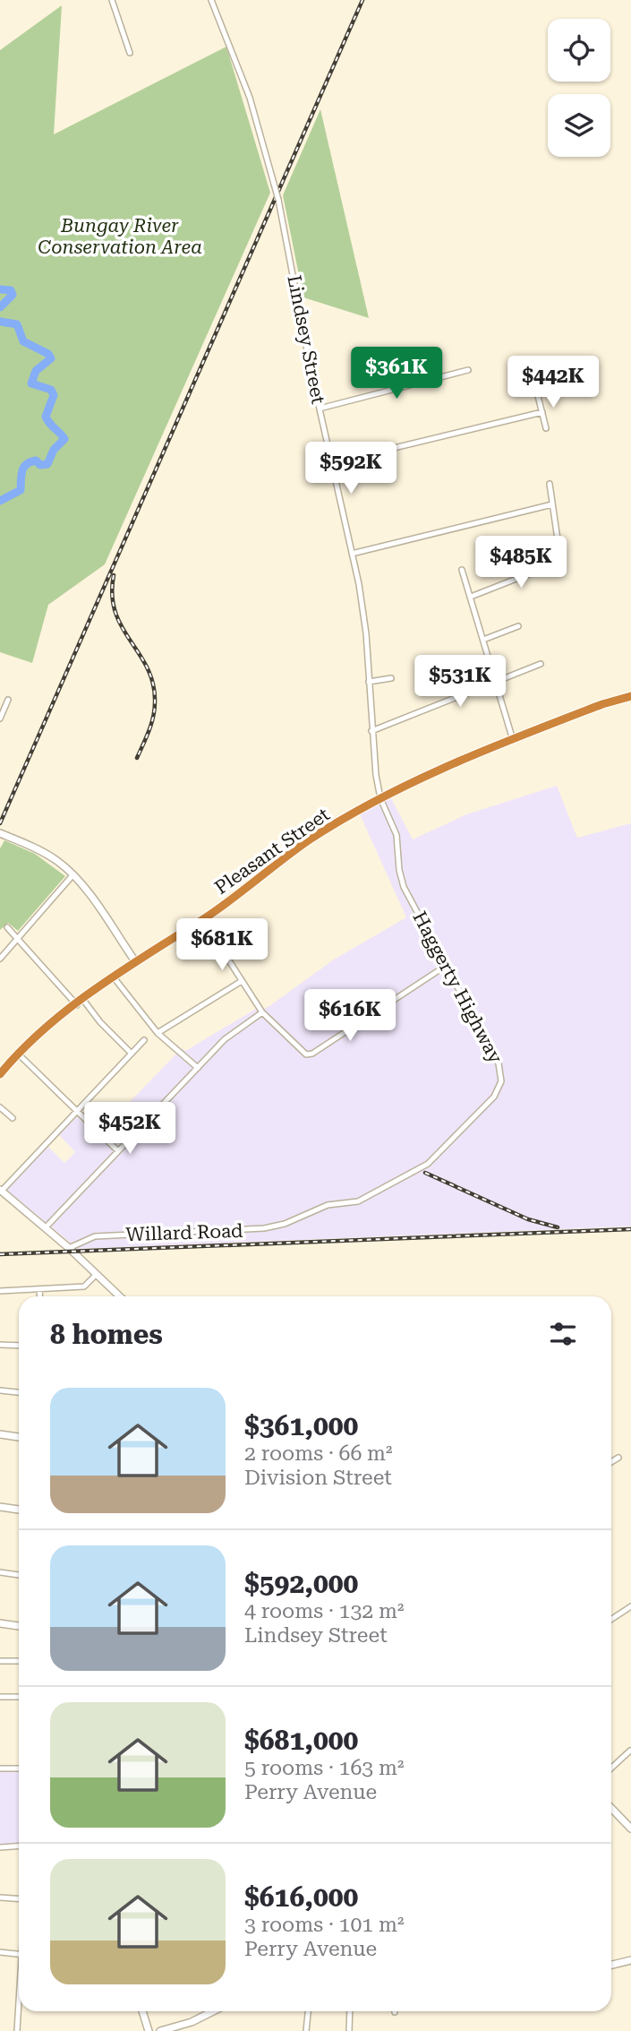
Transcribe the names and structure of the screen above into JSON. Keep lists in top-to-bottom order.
{
  "streets": {
    "highway": ["Pleasant Street"],
    "street": ["Lindsey Street", "Haggerty Highway", "Willard Road"]
  },
  "crossings": [
    ["Lindsey Street", "Pleasant Street"],
    ["Lindsey Street", "Haggerty Highway"],
    ["Pleasant Street", "Haggerty Highway"],
    ["Haggerty Highway", "Willard Road"]
  ],
  "parks": ["Bungay River Conservation Area"],
  "page": {
    "price": [
      "$361K",
      "$442K",
      "$592K",
      "$485K",
      "$531K",
      "$681K",
      "$616K",
      "$452K"
    ],
    "heading": "8 homes",
    "list": [
      {
        "name": "$361,000",
        "note": "2 rooms · 66 m² · Division Street"
      },
      {
        "name": "$592,000",
        "note": "4 rooms · 132 m² · Lindsey Street"
      },
      {
        "name": "$681,000",
        "note": "5 rooms · 163 m² · Perry Avenue"
      },
      {
        "name": "$616,000",
        "note": "3 rooms · 101 m² · Perry Avenue"
      }
    ]
  }
}
